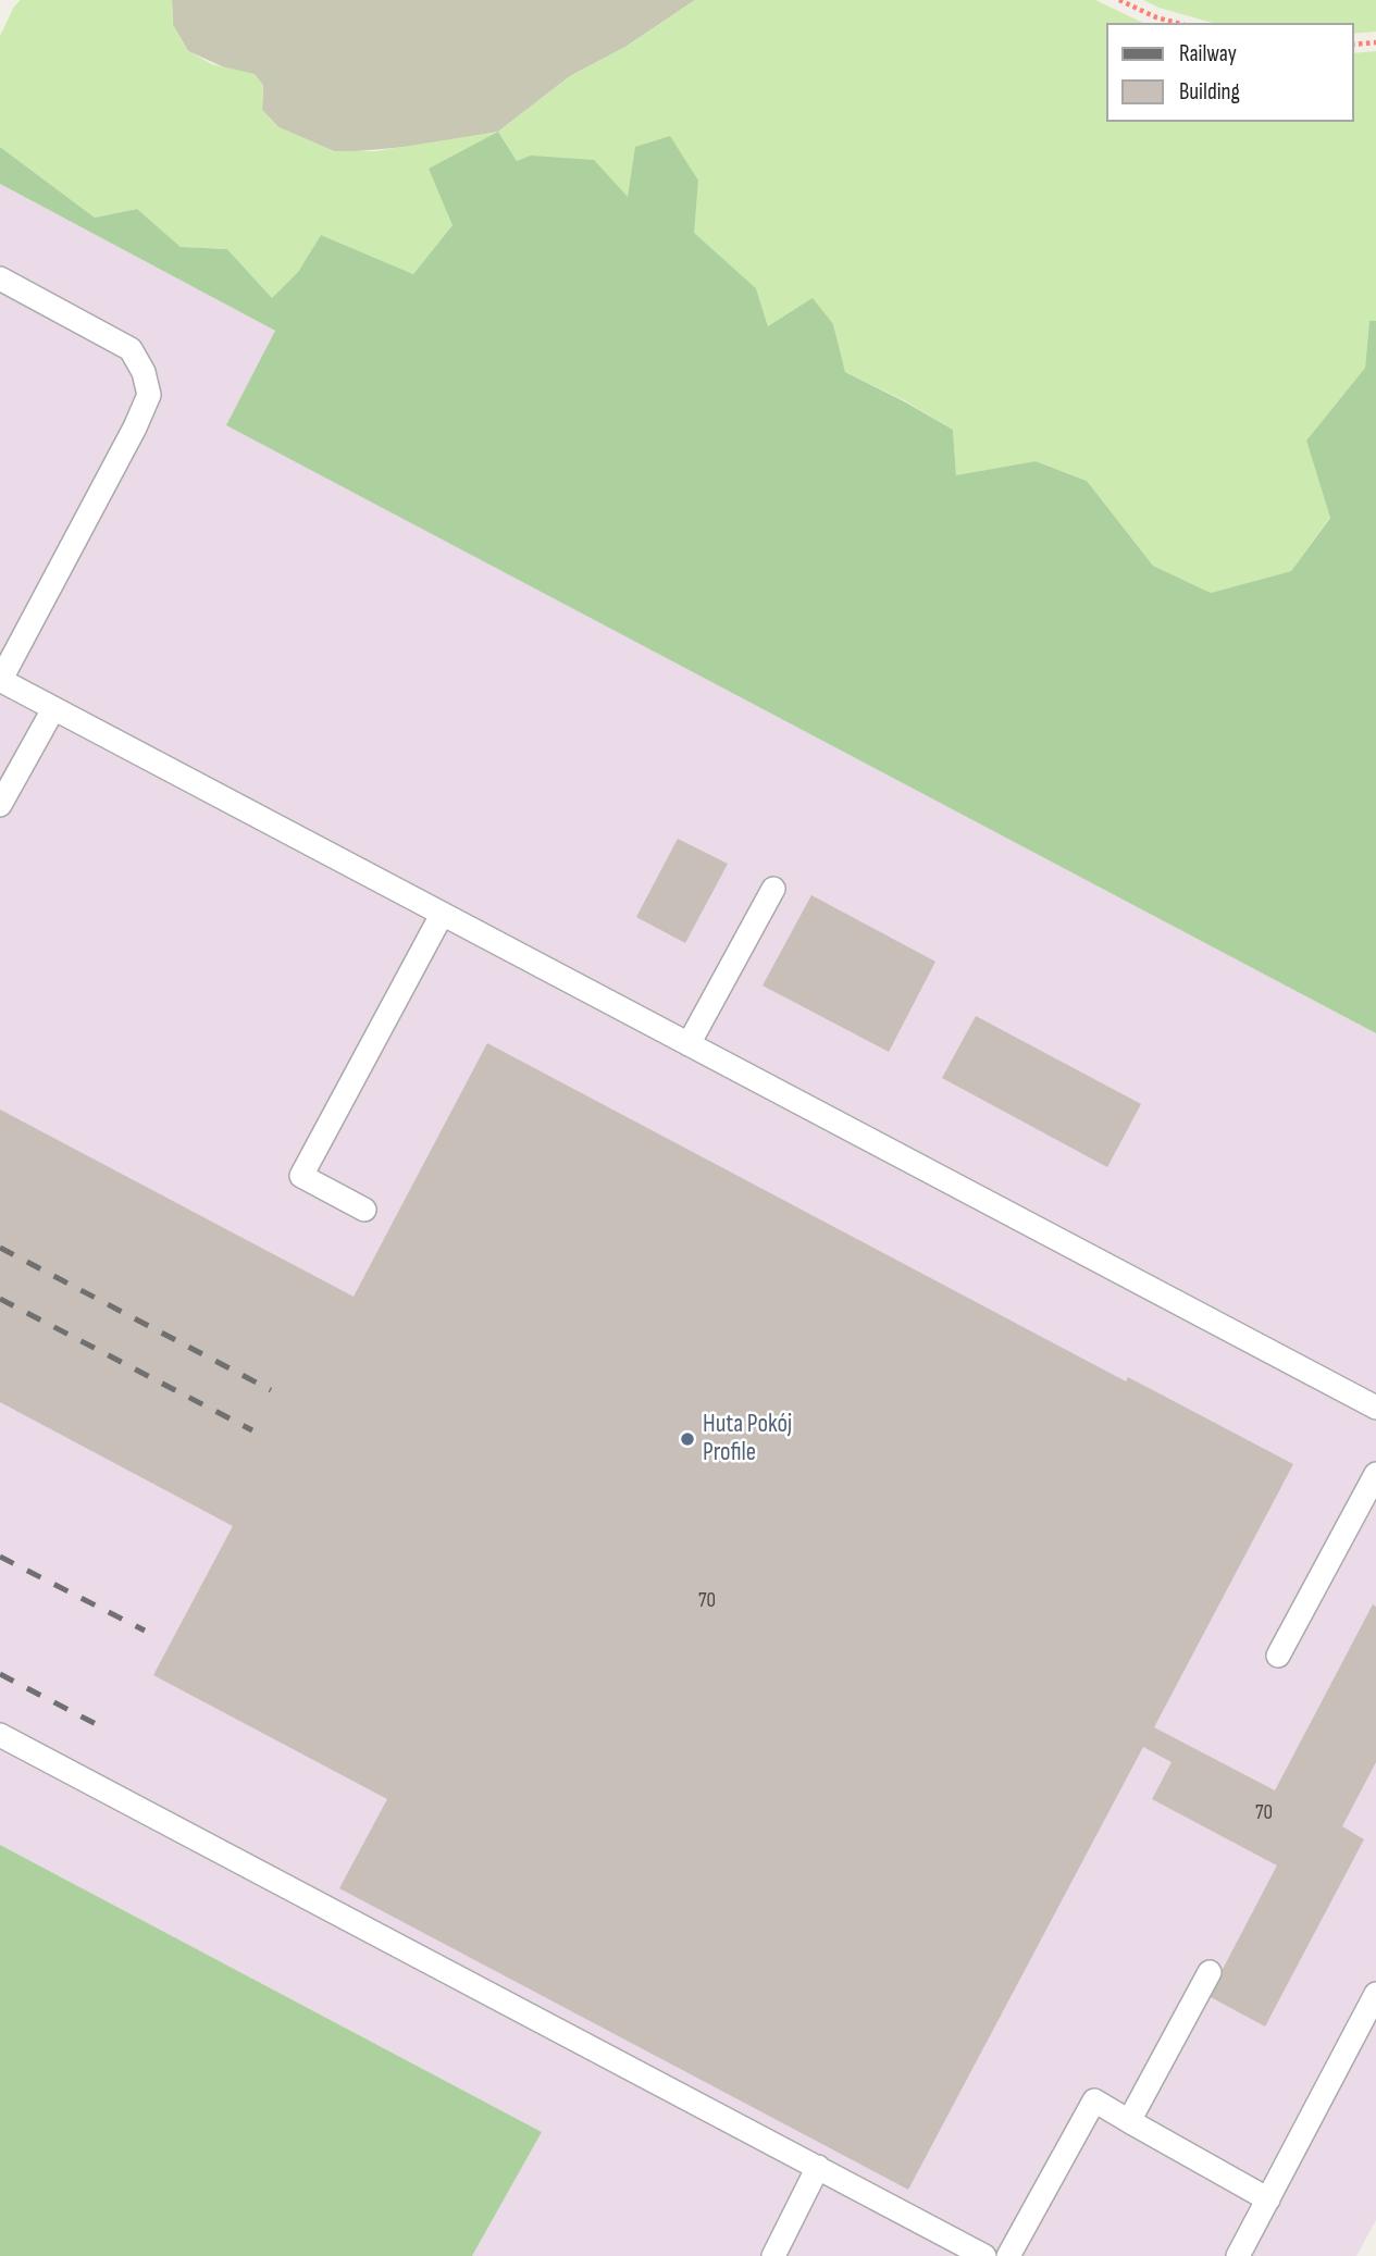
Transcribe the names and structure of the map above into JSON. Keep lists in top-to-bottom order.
{
  "places": ["Huta Pokój Profile"],
  "house_numbers": ["70", "70"],
  "legend": ["Railway", "Building"]
}
